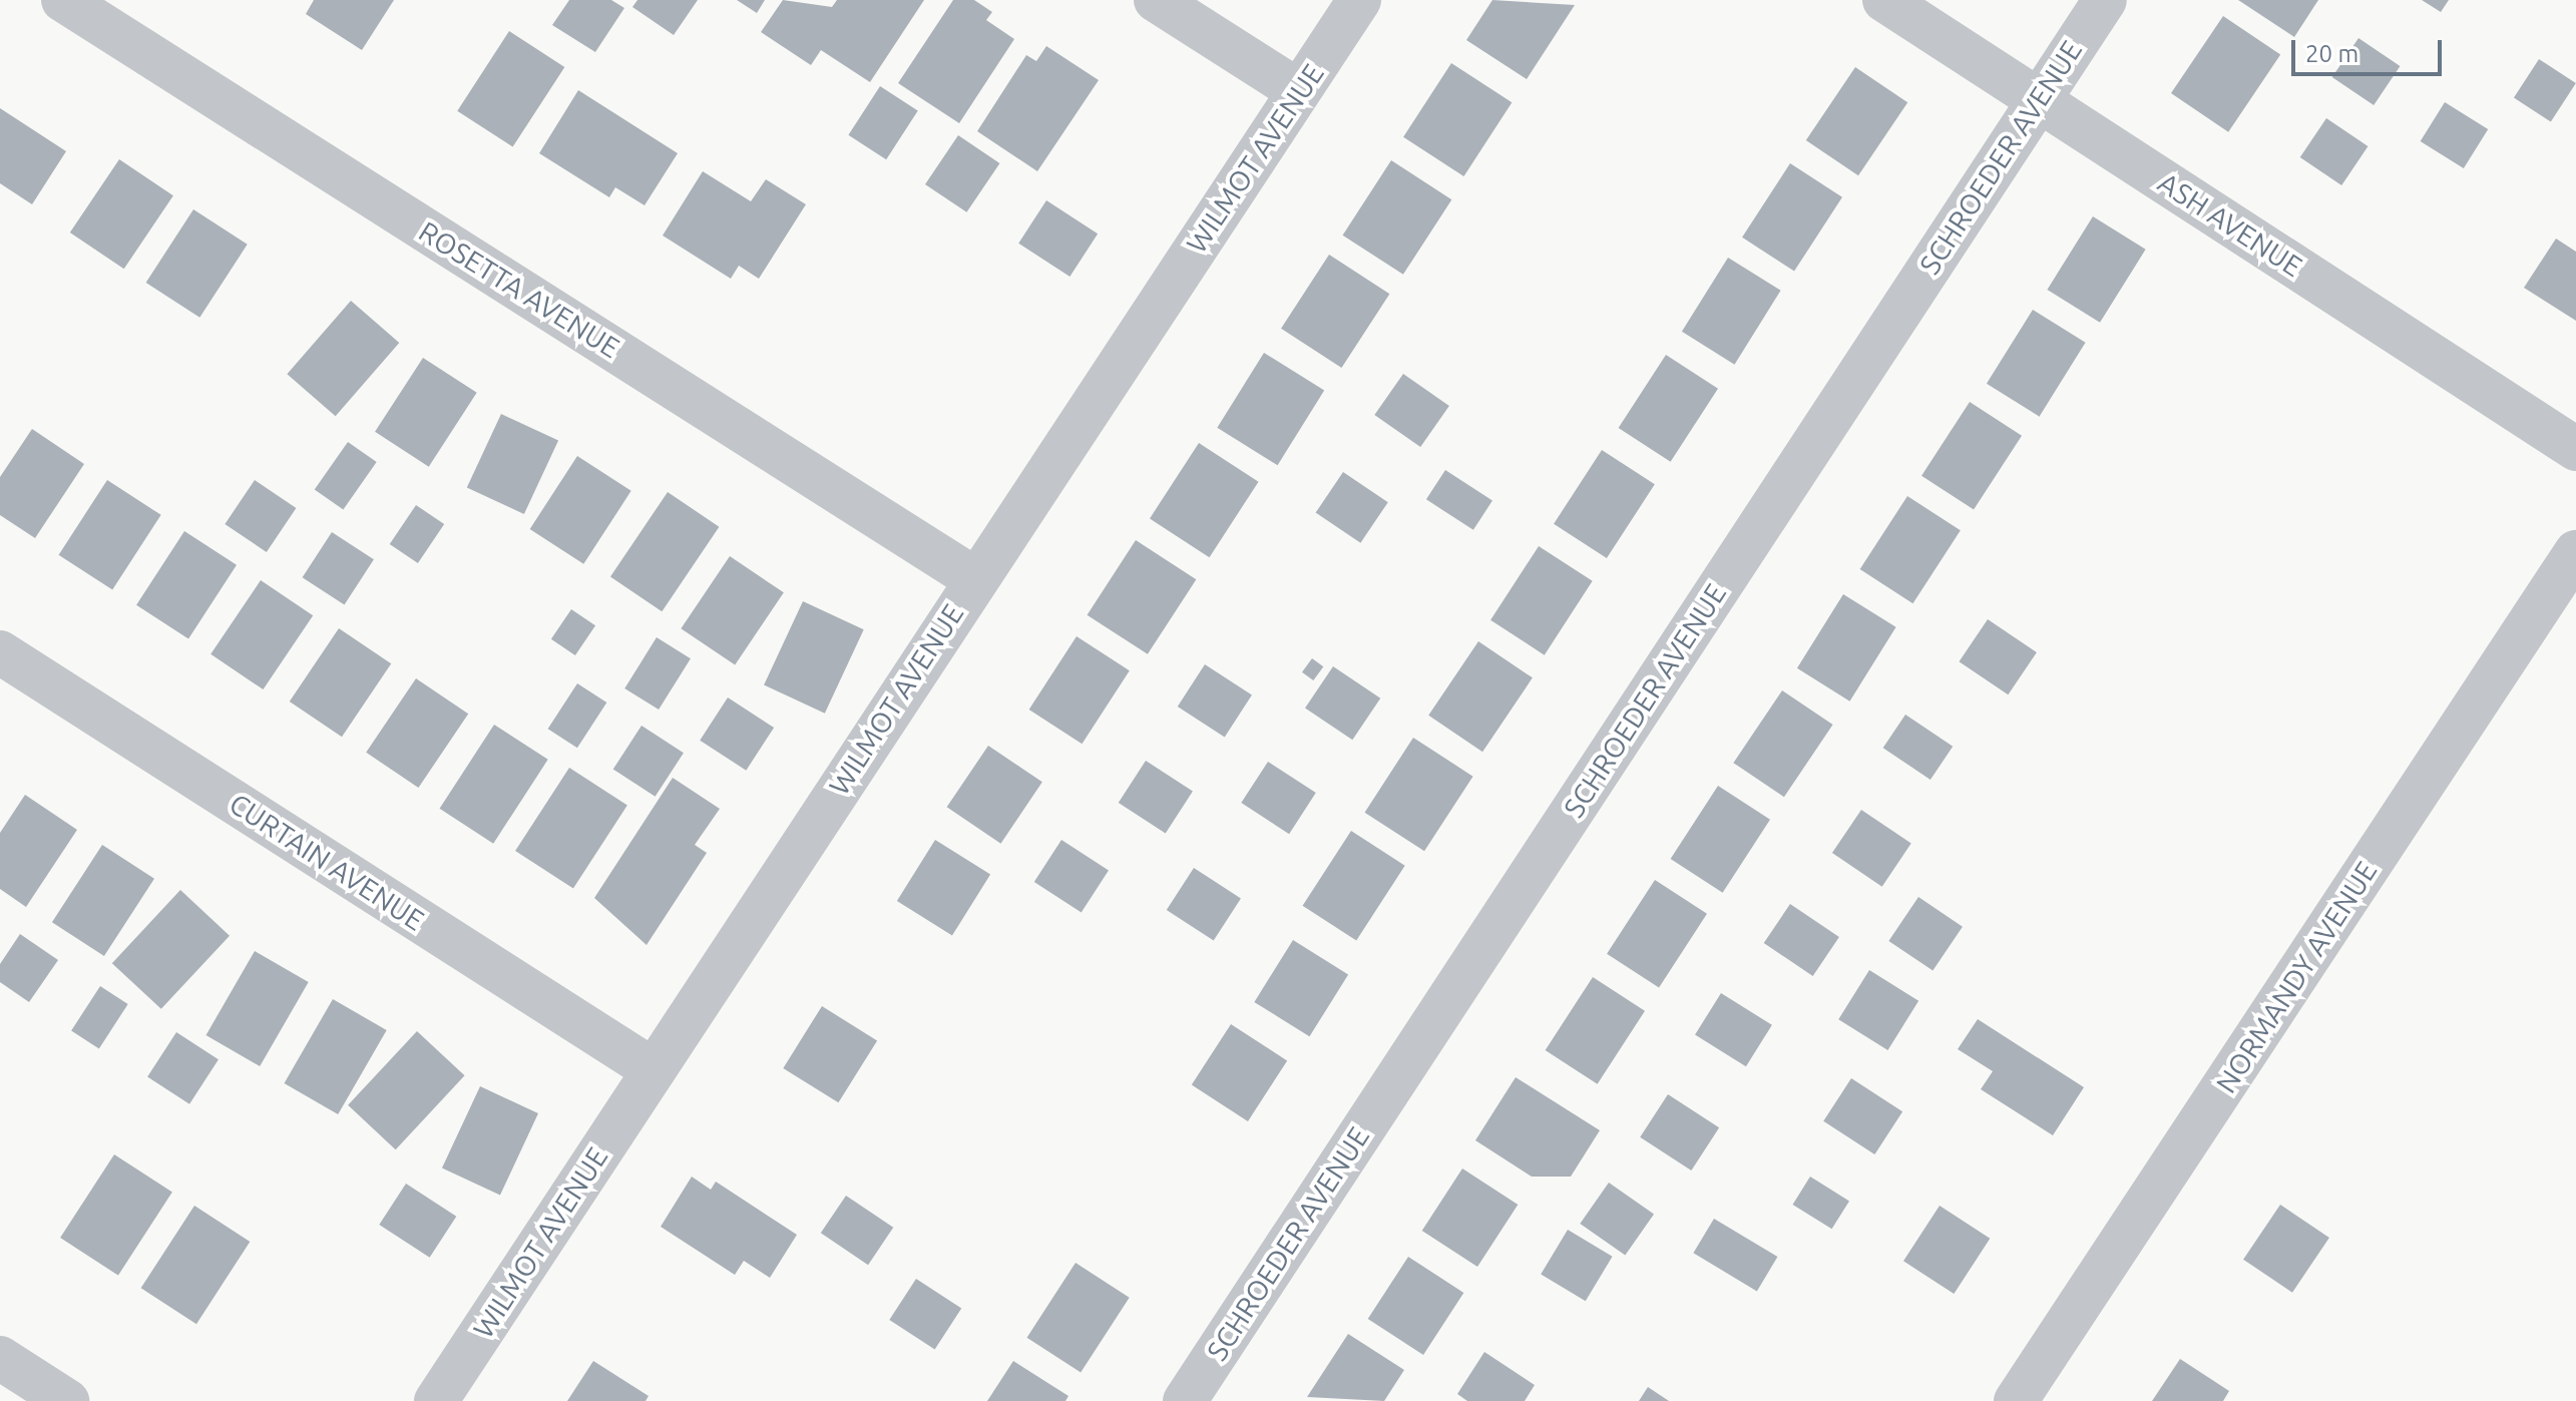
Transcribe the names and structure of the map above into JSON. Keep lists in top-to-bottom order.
{
  "streets": {
    "street": [
      "SCHROEDER AVENUE",
      "WILMOT AVENUE",
      "ASH AVENUE",
      "ROSETTA AVENUE",
      "CURTAIN AVENUE",
      "NORMANDY AVENUE"
    ]
  },
  "crossings": [
    ["SCHROEDER AVENUE", "ASH AVENUE"],
    ["WILMOT AVENUE", "ROSETTA AVENUE"],
    ["WILMOT AVENUE", "CURTAIN AVENUE"]
  ],
  "scale_bar": "20 m"
}
